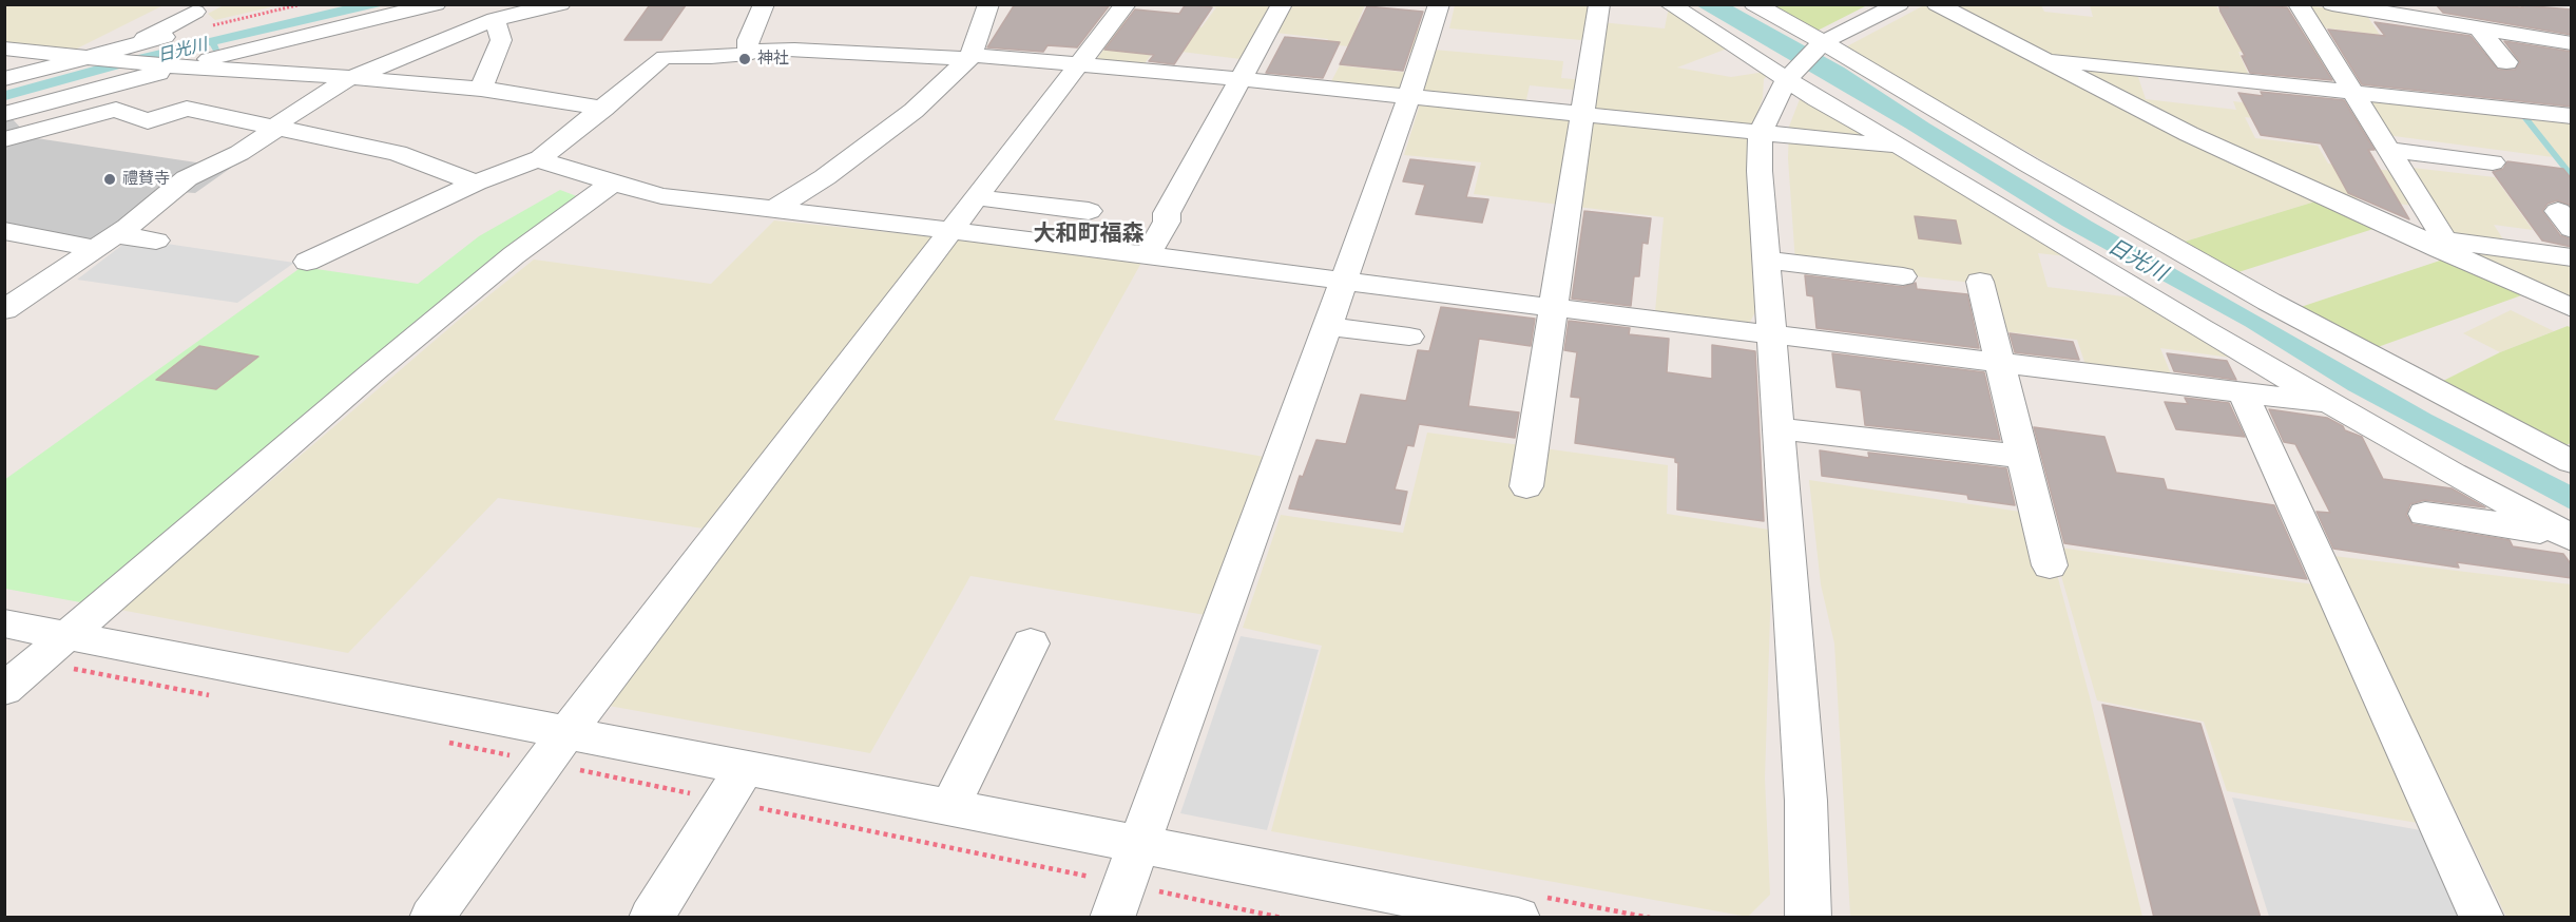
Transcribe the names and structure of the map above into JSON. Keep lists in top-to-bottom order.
{
  "districts": ["大和町福森"],
  "water": ["日光川"],
  "places": ["神社", "禮賛寺"]
}
